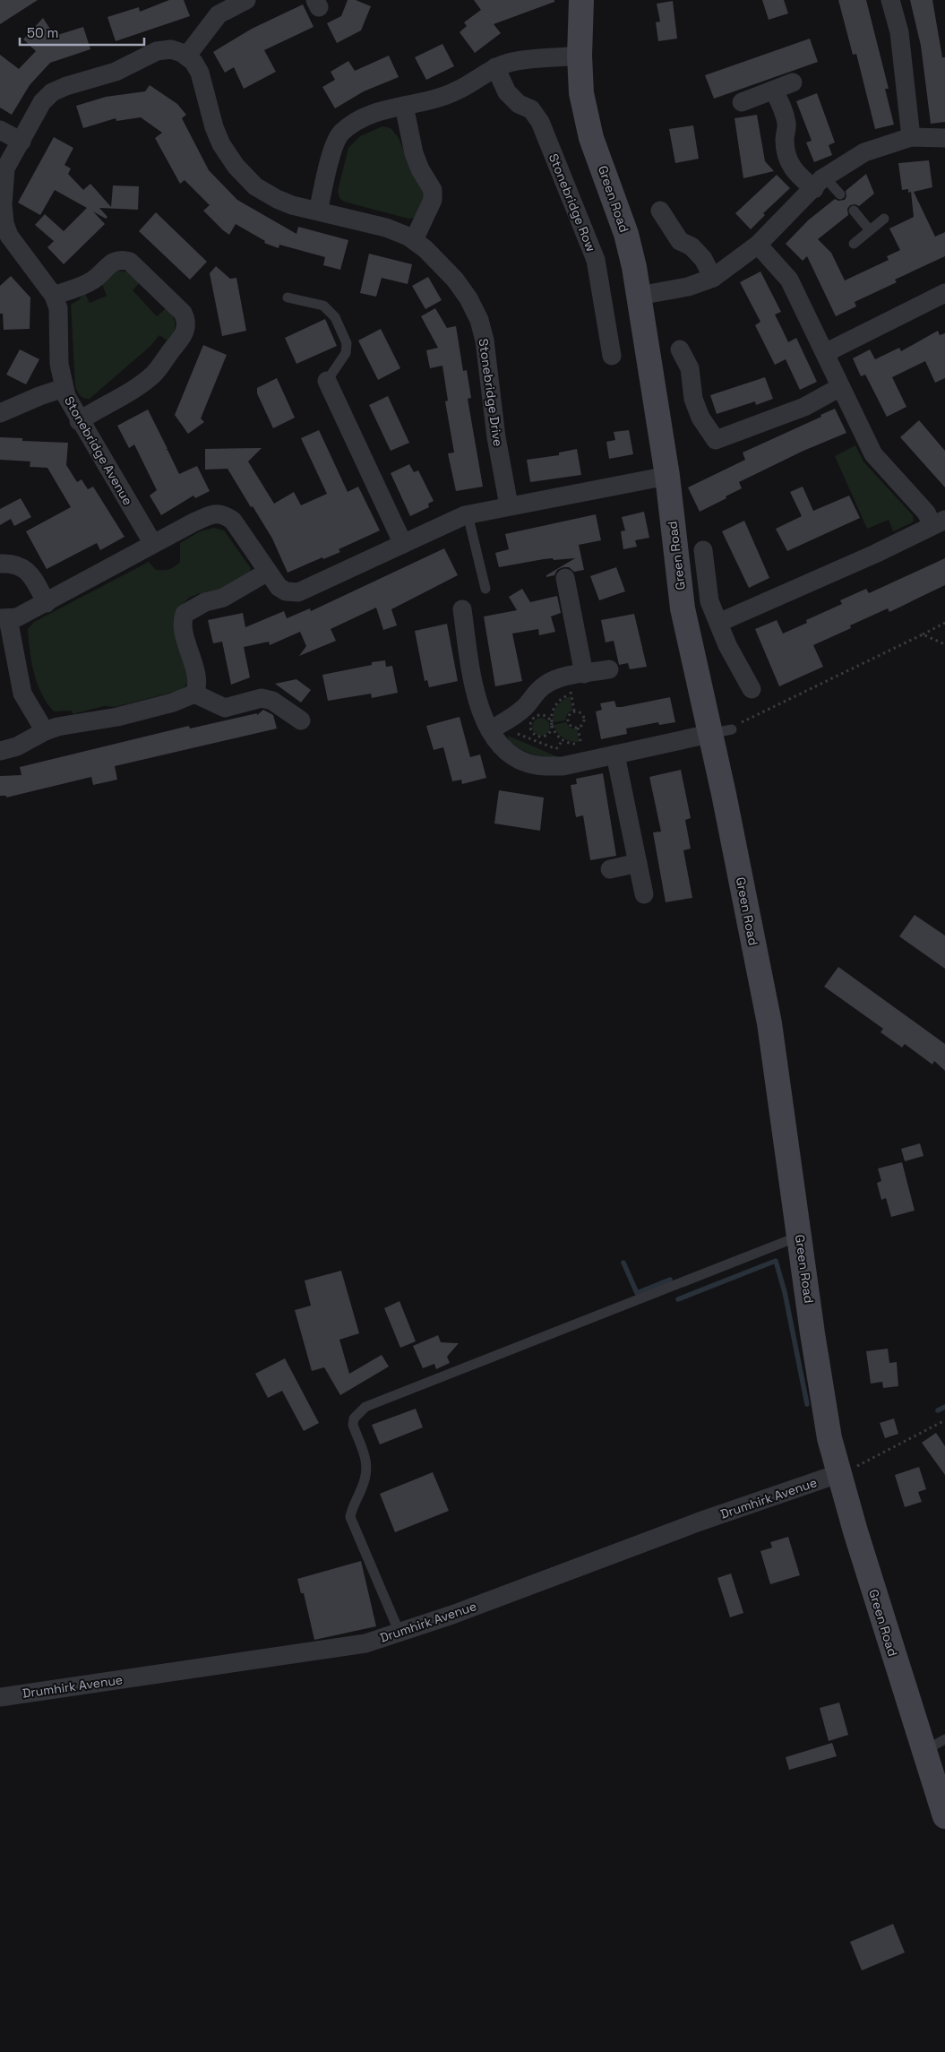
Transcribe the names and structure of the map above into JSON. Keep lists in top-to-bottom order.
{
  "streets": {
    "street": [
      "Green Road",
      "Stonebridge Row",
      "Stonebridge Drive",
      "Stonebridge Avenue",
      "Drumhirk Avenue"
    ]
  },
  "crossings": [
    ["Green Road", "Drumhirk Avenue"],
    ["Stonebridge Drive", "Stonebridge Avenue"]
  ],
  "scale_bar": "50 m"
}
